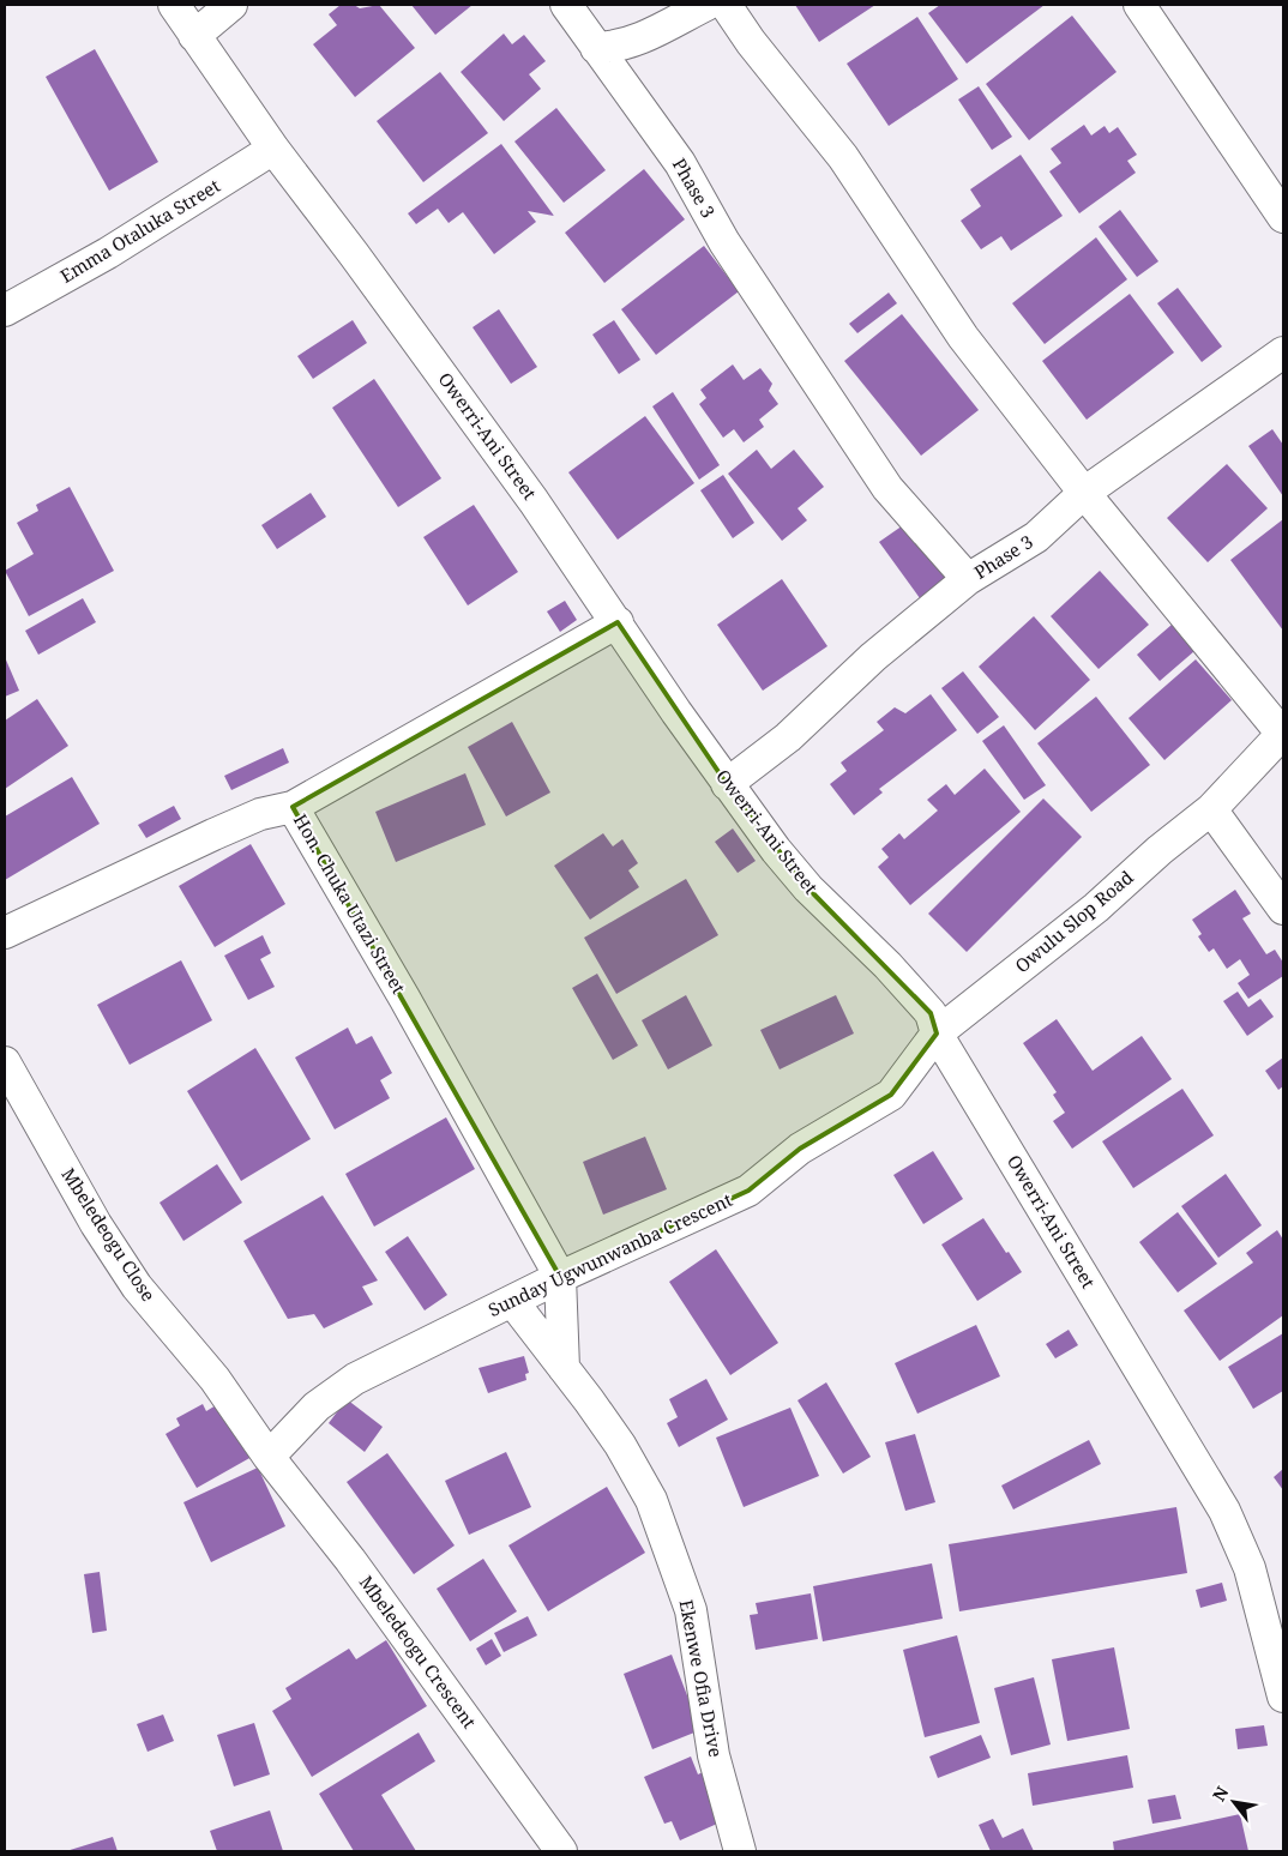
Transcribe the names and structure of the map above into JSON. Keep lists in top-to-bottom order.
{
  "streets": {
    "street": [
      "Phase 3",
      "Emma Otaluka Street",
      "Owerri-Ani Street",
      "Hon. Chuka Utazi Street",
      "Owulu Slop Road",
      "Mbeledeogu Close",
      "Sunday Ugwunwanba Crescent",
      "Mbeledeogu Crescent",
      "Ekenwe Ofia Drive"
    ]
  },
  "crossings": [
    ["Emma Otaluka Street", "Owerri-Ani Street"],
    ["Owerri-Ani Street", "Owulu Slop Road"],
    ["Owerri-Ani Street", "Sunday Ugwunwanba Crescent"],
    ["Hon. Chuka Utazi Street", "Sunday Ugwunwanba Crescent"],
    ["Owulu Slop Road", "Sunday Ugwunwanba Crescent"],
    ["Mbeledeogu Close", "Sunday Ugwunwanba Crescent"],
    ["Mbeledeogu Close", "Mbeledeogu Crescent"],
    ["Sunday Ugwunwanba Crescent", "Mbeledeogu Crescent"],
    ["Sunday Ugwunwanba Crescent", "Ekenwe Ofia Drive"]
  ],
  "north": "top left"
}
